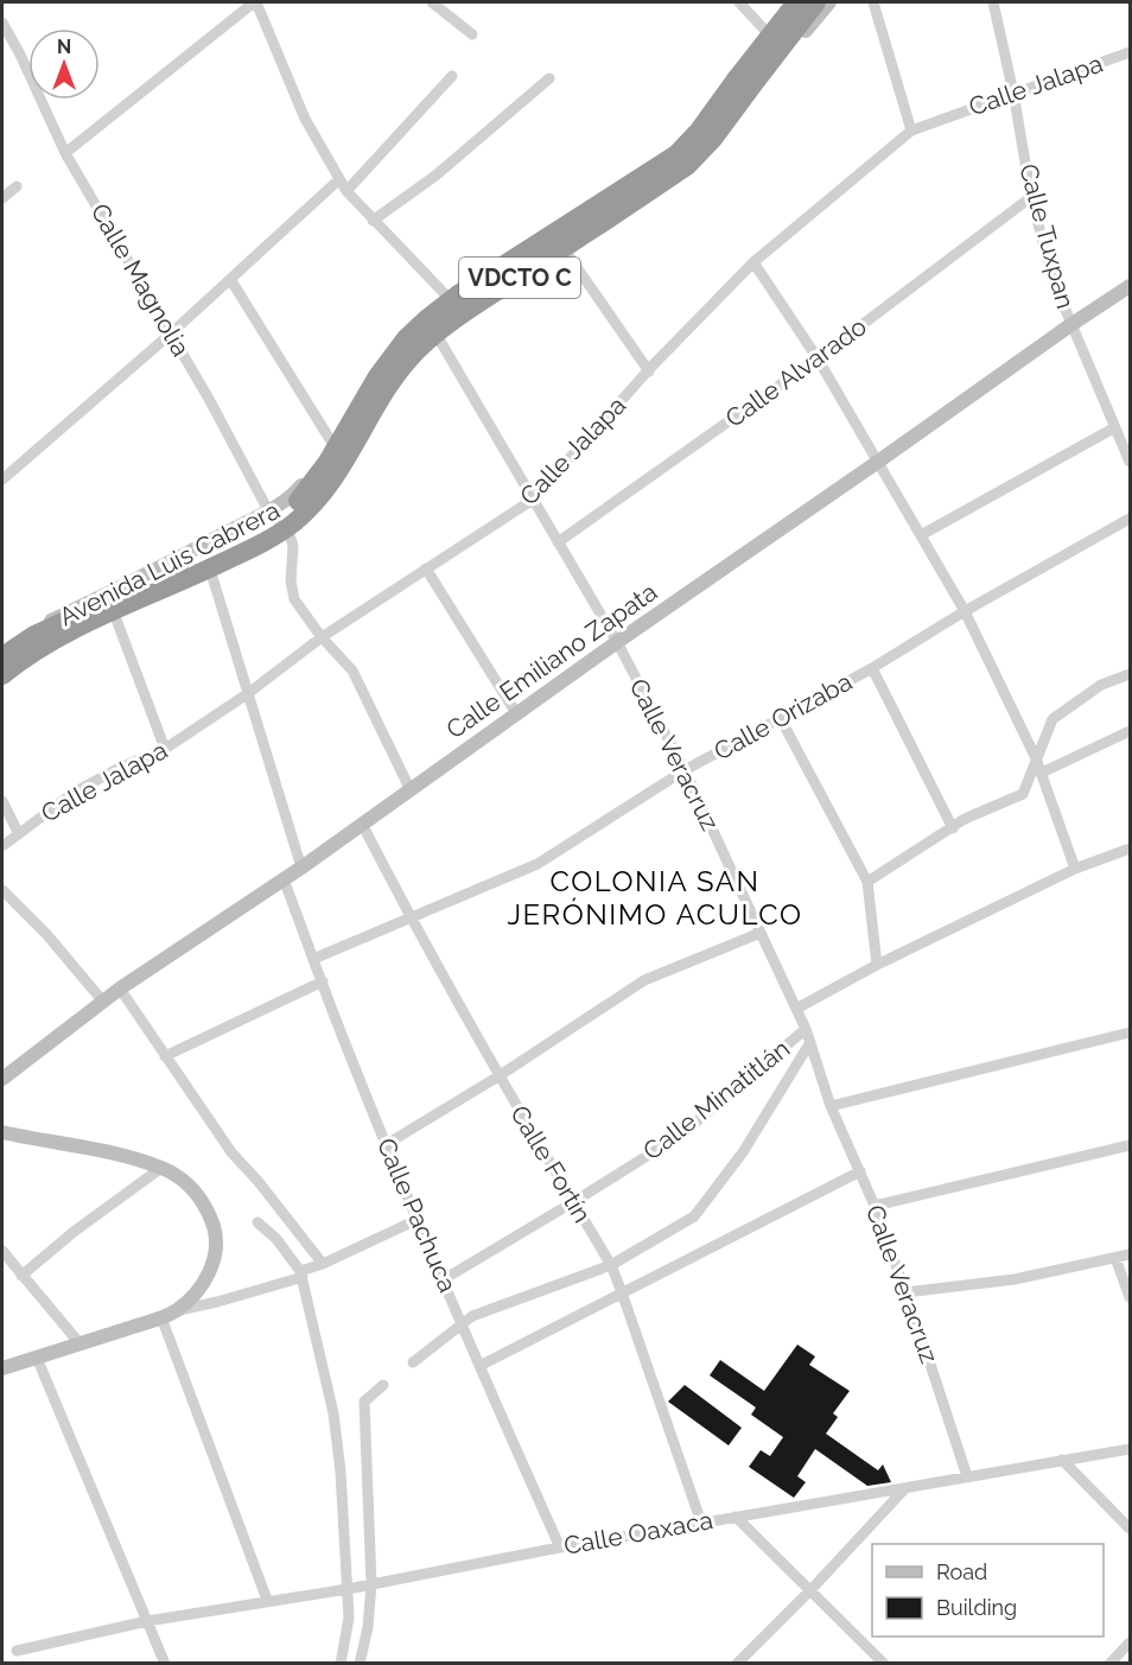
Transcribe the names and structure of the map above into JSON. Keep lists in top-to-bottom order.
{
  "streets": {
    "highway": ["VDCTO C"],
    "main road": ["Avenida Luis Cabrera", "Calle Emiliano Zapata"],
    "street": [
      "Calle Jalapa",
      "Calle Tuxpan",
      "Calle Magnolia",
      "Calle Alvarado",
      "Calle Orizaba",
      "Calle Veracruz",
      "Calle Minatitlán",
      "Calle Fortín",
      "Calle Pachuca",
      "Calle Oaxaca"
    ]
  },
  "crossings": [
    ["Calle Jalapa", "Calle Tuxpan"],
    ["Calle Jalapa", "Calle Veracruz"],
    ["Calle Tuxpan", "Calle Alvarado"],
    ["Calle Tuxpan", "Calle Emiliano Zapata"],
    ["VDCTO C", "Avenida Luis Cabrera"],
    ["Calle Magnolia", "Avenida Luis Cabrera"],
    ["Calle Alvarado", "Calle Veracruz"],
    ["Avenida Luis Cabrera", "Calle Veracruz"],
    ["Calle Emiliano Zapata", "Calle Veracruz"],
    ["Calle Emiliano Zapata", "Calle Fortín"],
    ["Calle Emiliano Zapata", "Calle Pachuca"],
    ["Calle Orizaba", "Calle Veracruz"],
    ["Calle Orizaba", "Calle Fortín"],
    ["Calle Orizaba", "Calle Pachuca"],
    ["Calle Veracruz", "Calle Minatitlán"],
    ["Calle Veracruz", "Calle Oaxaca"],
    ["Calle Minatitlán", "Calle Fortín"],
    ["Calle Minatitlán", "Calle Pachuca"],
    ["Calle Fortín", "Calle Oaxaca"],
    ["Calle Pachuca", "Calle Oaxaca"]
  ],
  "districts": ["COLONIA SAN JERÓNIMO ACULCO"],
  "legend": ["Road", "Building"],
  "north": "top"
}
